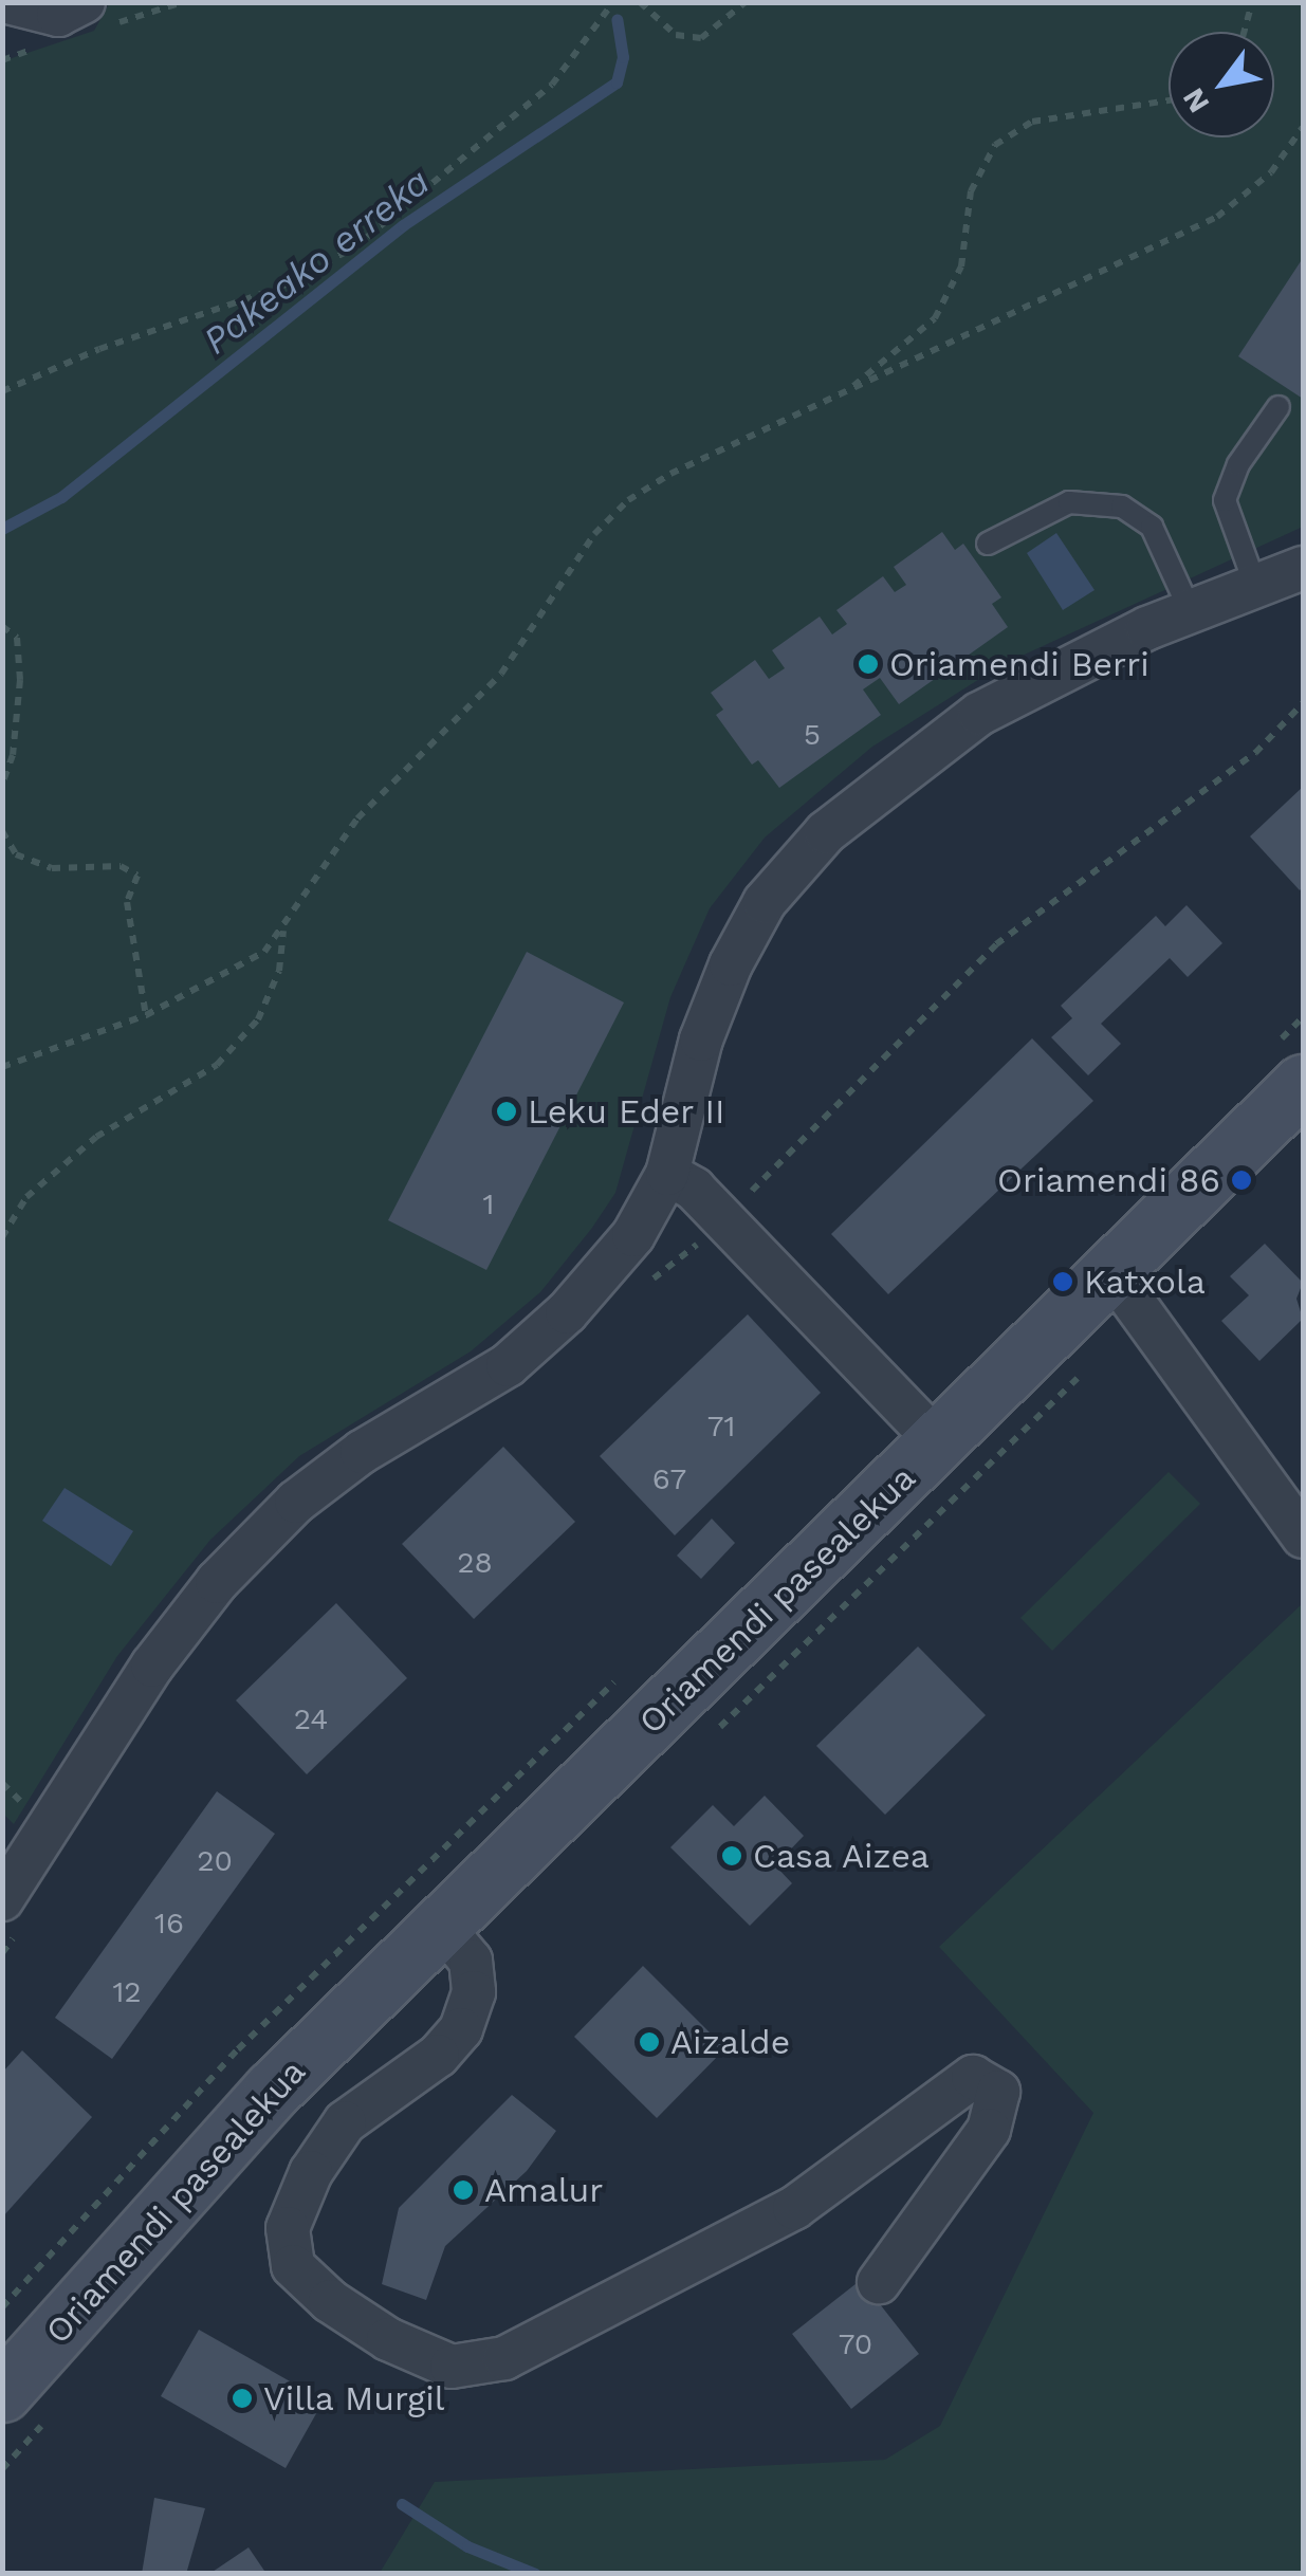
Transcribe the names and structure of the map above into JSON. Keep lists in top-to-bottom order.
{
  "streets": {
    "street": ["Oriamendi pasealekua"]
  },
  "water": ["Pakeako erreka"],
  "places": [
    "Oriamendi Berri",
    "Leku Eder II",
    "Oriamendi 86",
    "Katxola",
    "Casa Aizea",
    "Aizalde",
    "Amalur",
    "Villa Murgil"
  ],
  "house_numbers": [
    "5",
    "1",
    "71",
    "67",
    "28",
    "24",
    "20",
    "16",
    "12",
    "70"
  ],
  "north": "bottom left"
}
